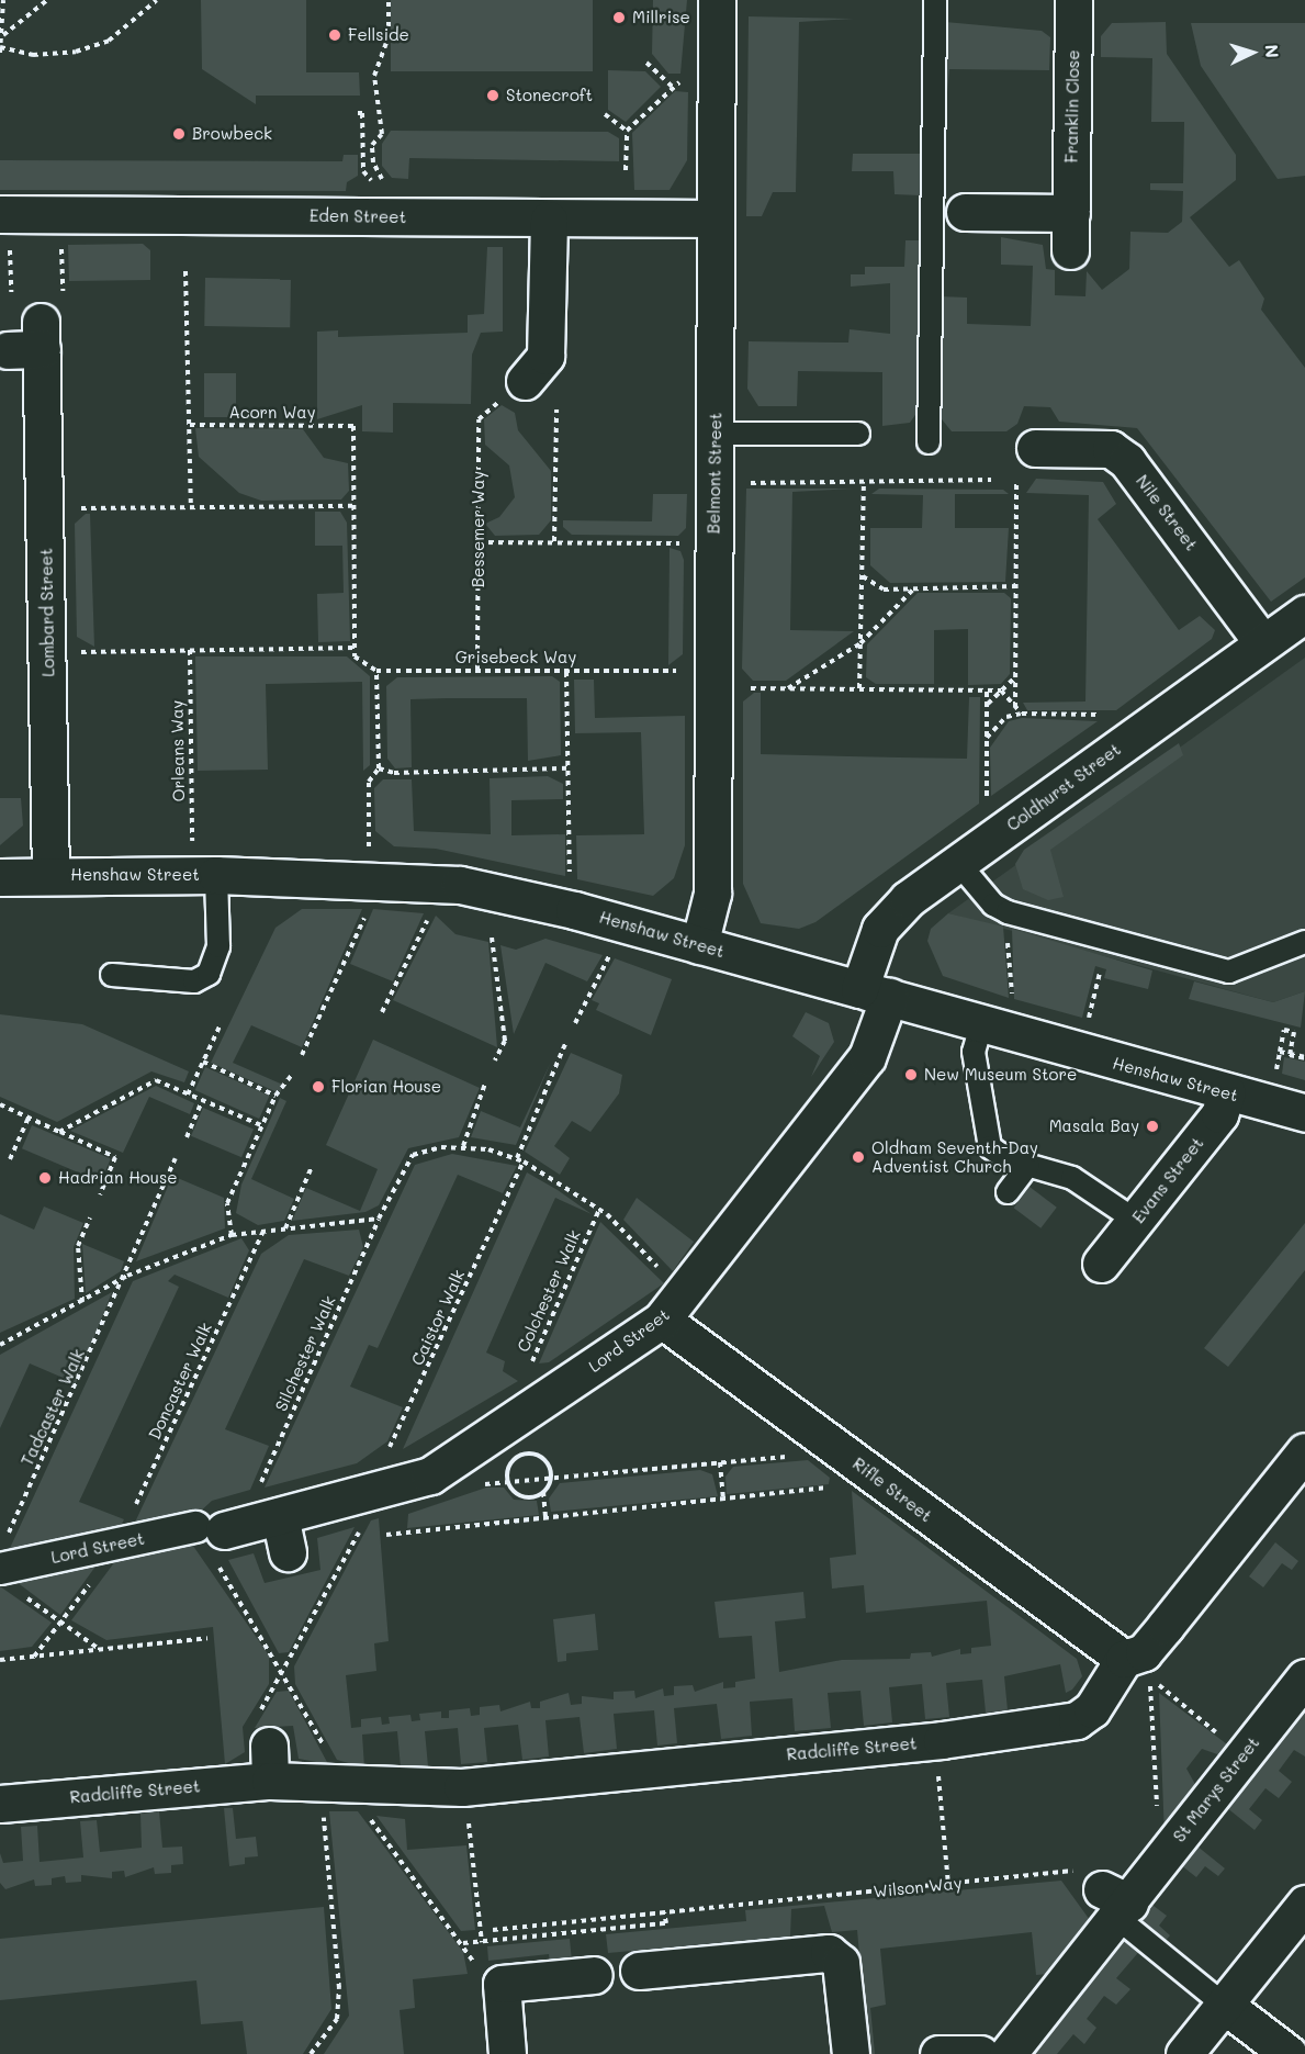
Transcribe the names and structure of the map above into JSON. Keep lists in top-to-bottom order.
{
  "streets": {
    "street": [
      "Franklin Close",
      "Eden Street",
      "Belmont Street",
      "Nile Street",
      "Lombard Street",
      "Coldhurst Street",
      "Henshaw Street",
      "Evans Street",
      "Lord Street",
      "Rifle Street",
      "Radcliffe Street",
      "St Marys Street"
    ],
    "path": [
      "Acorn Way",
      "Bessemer Way",
      "Grisebeck Way",
      "Orleans Way",
      "Colchester Walk",
      "Caistor Walk",
      "Silchester Walk",
      "Doncaster Walk",
      "Tadcaster Walk",
      "Wilson Way"
    ]
  },
  "crossings": [
    ["Eden Street", "Belmont Street"],
    ["Belmont Street", "Henshaw Street"],
    ["Nile Street", "Coldhurst Street"],
    ["Bessemer Way", "Grisebeck Way"],
    ["Lombard Street", "Henshaw Street"],
    ["Orleans Way", "Henshaw Street"],
    ["Coldhurst Street", "Henshaw Street"],
    ["Coldhurst Street", "Lord Street"],
    ["Henshaw Street", "Evans Street"],
    ["Henshaw Street", "Lord Street"],
    ["Lord Street", "Doncaster Walk"],
    ["Lord Street", "Tadcaster Walk"],
    ["Lord Street", "Rifle Street"],
    ["Rifle Street", "Radcliffe Street"],
    ["St Marys Street", "Wilson Way"]
  ],
  "places": [
    "Millrise",
    "Fellside",
    "Stonecroft",
    "Browbeck",
    "New Museum Store",
    "Florian House",
    "Masala Bay",
    "Oldham Seventh-Day Adventist Church",
    "Hadrian House"
  ],
  "north": "right"
}
